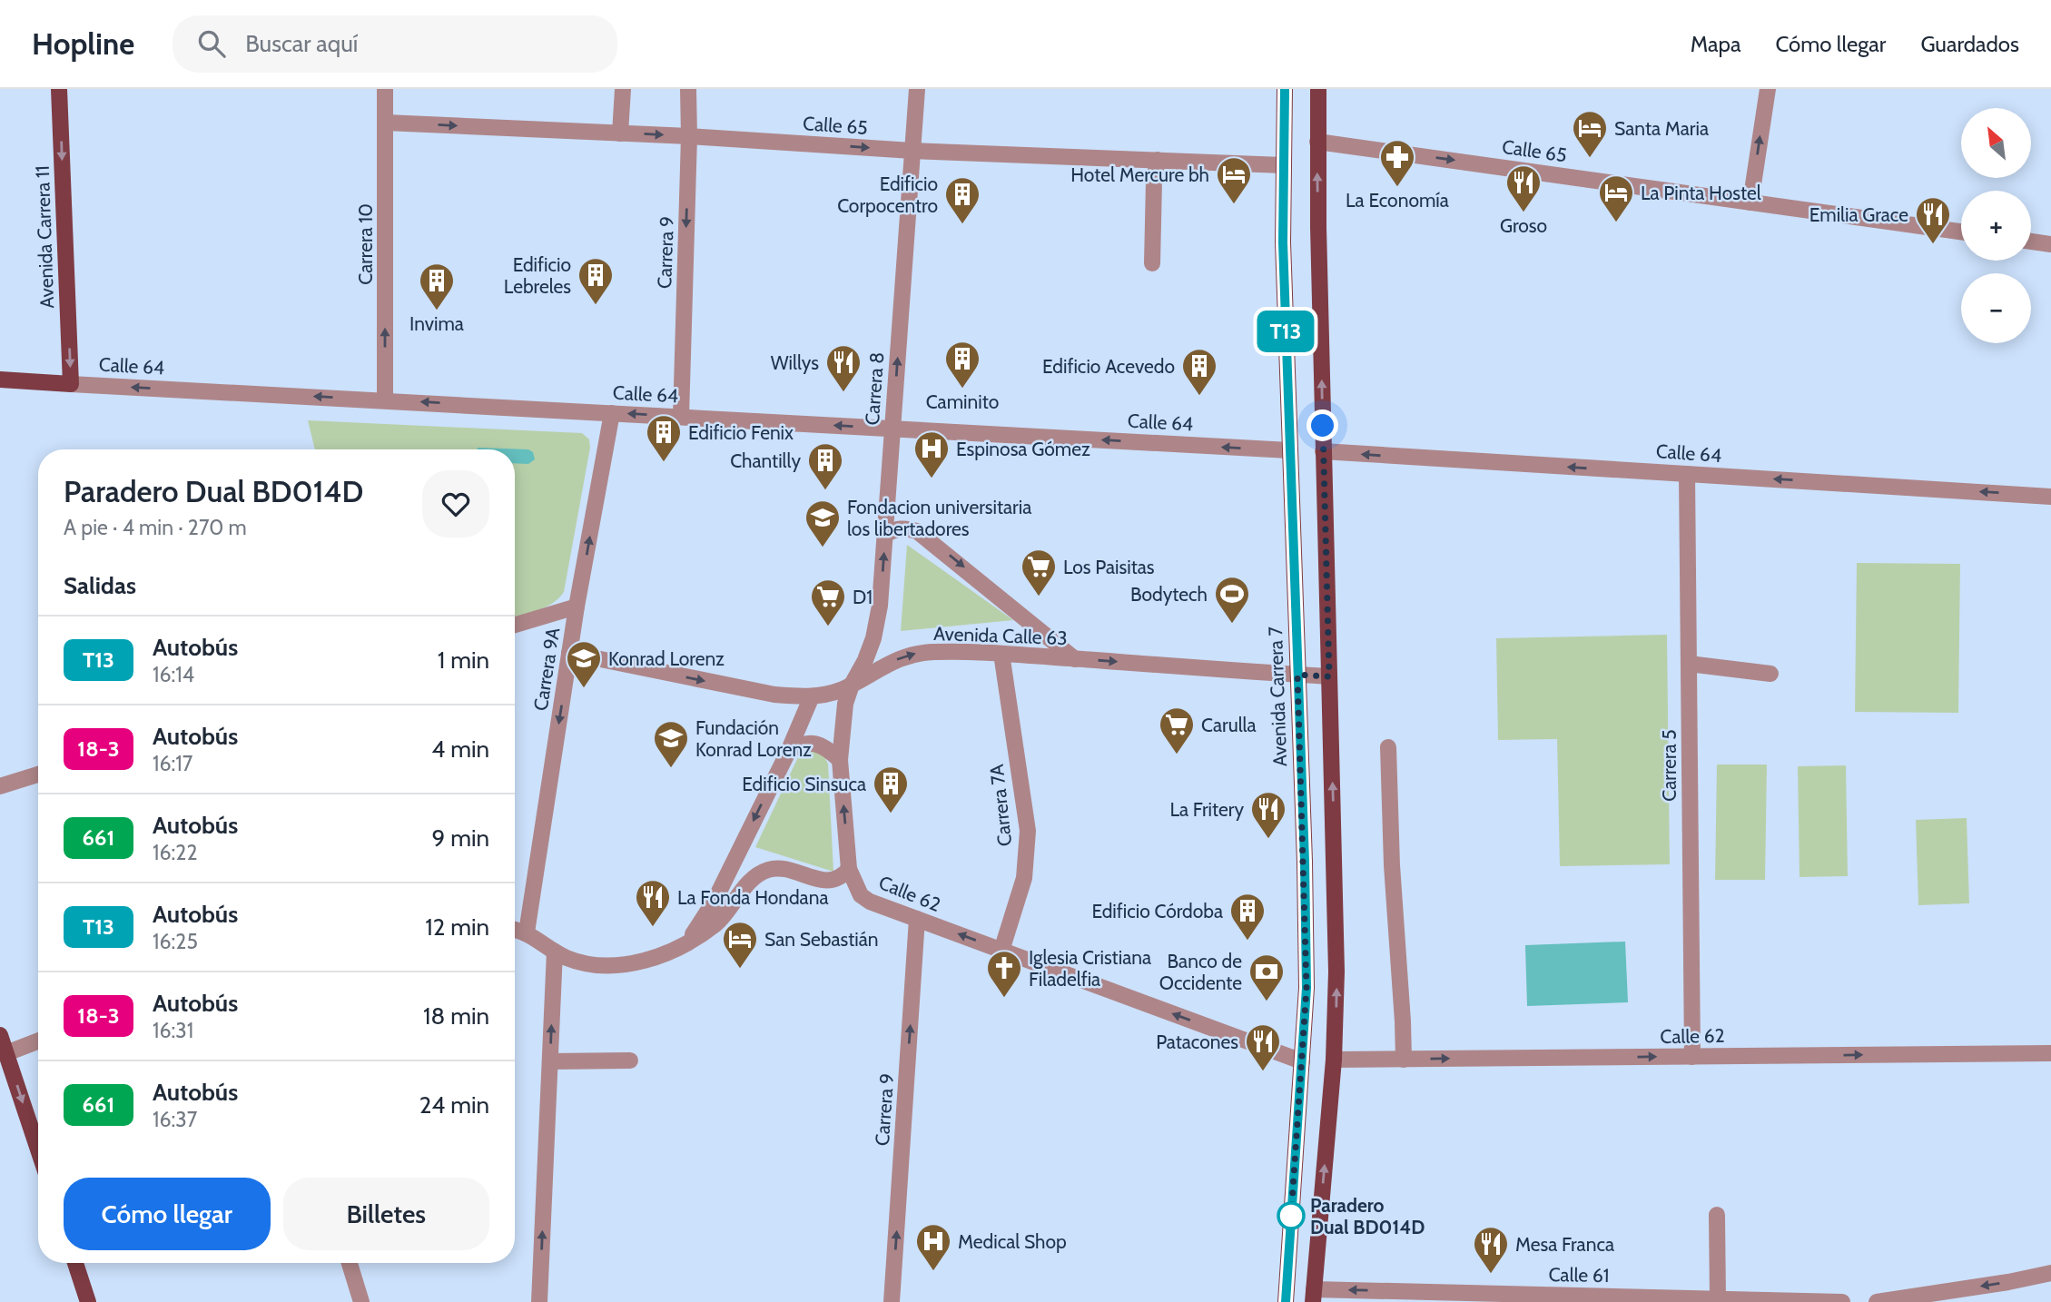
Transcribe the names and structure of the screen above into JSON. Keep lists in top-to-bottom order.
{
  "streets": {
    "main road": ["Avenida Carrera 11", "Calle 64", "Avenida Carrera 7"],
    "street": [
      "Calle 65",
      "Carrera 10",
      "Carrera 9",
      "Carrera 8",
      "Avenida Calle 63",
      "Carrera 9A",
      "Carrera 5",
      "Carrera 7A",
      "Calle 62",
      "Calle 61"
    ]
  },
  "crossings": [
    ["Calle 65", "Carrera 10"],
    ["Calle 65", "Carrera 9"],
    ["Calle 65", "Carrera 8"],
    ["Calle 65", "Avenida Carrera 7"],
    ["Avenida Carrera 11", "Calle 64"],
    ["Carrera 10", "Calle 64"],
    ["Carrera 9", "Calle 64"],
    ["Carrera 9", "Calle 62"],
    ["Calle 64", "Carrera 8"],
    ["Calle 64", "Carrera 9A"],
    ["Calle 64", "Avenida Carrera 7"],
    ["Calle 64", "Carrera 5"],
    ["Carrera 8", "Avenida Calle 63"],
    ["Avenida Calle 63", "Carrera 9A"],
    ["Avenida Calle 63", "Avenida Carrera 7"],
    ["Avenida Calle 63", "Carrera 7A"],
    ["Avenida Carrera 7", "Calle 62"],
    ["Carrera 5", "Calle 62"],
    ["Carrera 7A", "Calle 62"]
  ],
  "one_way": [
    "Calle 65",
    "Avenida Carrera 11",
    "Carrera 10",
    "Calle 64",
    "Carrera 8",
    "Avenida Calle 63",
    "Calle 61"
  ],
  "places": {
    "hotel": [
      "Santa Maria",
      "Hotel Mercure bh",
      "La Pinta Hostel",
      "San Sebastián"
    ],
    "pharmacy": ["La Economía"],
    "restaurant": [
      "Groso",
      "Emilia Grace",
      "Willys",
      "La Fritery",
      "La Fonda Hondana",
      "Patacones",
      "Mesa Franca"
    ],
    "building": [
      "Edificio Corpocentro",
      "Edificio Lebreles",
      "Invima",
      "Caminito",
      "Edificio Acevedo",
      "Edificio Fenix",
      "Chantilly",
      "Edificio Sinsuca",
      "Edificio Córdoba"
    ],
    "hospital": ["Espinosa Gómez", "Medical Shop"],
    "school or university": ["Fondacion universitaria los libertadores", "Konrad Lorenz", "Fundación Konrad Lorenz"],
    "supermarket": ["Los Paisitas", "D1", "Carulla"],
    "sports": ["Bodytech"],
    "church": ["Iglesia Cristiana Filadelfia"],
    "bank": ["Banco de Occidente"],
    "other": ["Paradero Dual BD014D"]
  },
  "lines": ["bus line T13"],
  "north": "top left",
  "page": {
    "header": "Hopline",
    "search": "Buscar aquí",
    "nav": ["Mapa", "Cómo llegar", "Guardados"],
    "on_map": "T13",
    "map_buttons": ["+", "−"],
    "heading": [
      ["Paradero Dual BD014D", "A pie · 4 min · 270 m"],
      "Salidas"
    ],
    "list": [
      {
        "mark": "T13",
        "name": "Autobús",
        "note": "16:14",
        "value": "1 min"
      },
      {
        "mark": "18-3",
        "name": "Autobús",
        "note": "16:17",
        "value": "4 min"
      },
      {
        "mark": "661",
        "name": "Autobús",
        "note": "16:22",
        "value": "9 min"
      },
      {
        "mark": "T13",
        "name": "Autobús",
        "note": "16:25",
        "value": "12 min"
      },
      {
        "mark": "18-3",
        "name": "Autobús",
        "note": "16:31",
        "value": "18 min"
      },
      {
        "mark": "661",
        "name": "Autobús",
        "note": "16:37",
        "value": "24 min"
      }
    ],
    "buttons": ["Cómo llegar", "Billetes"]
  }
}
